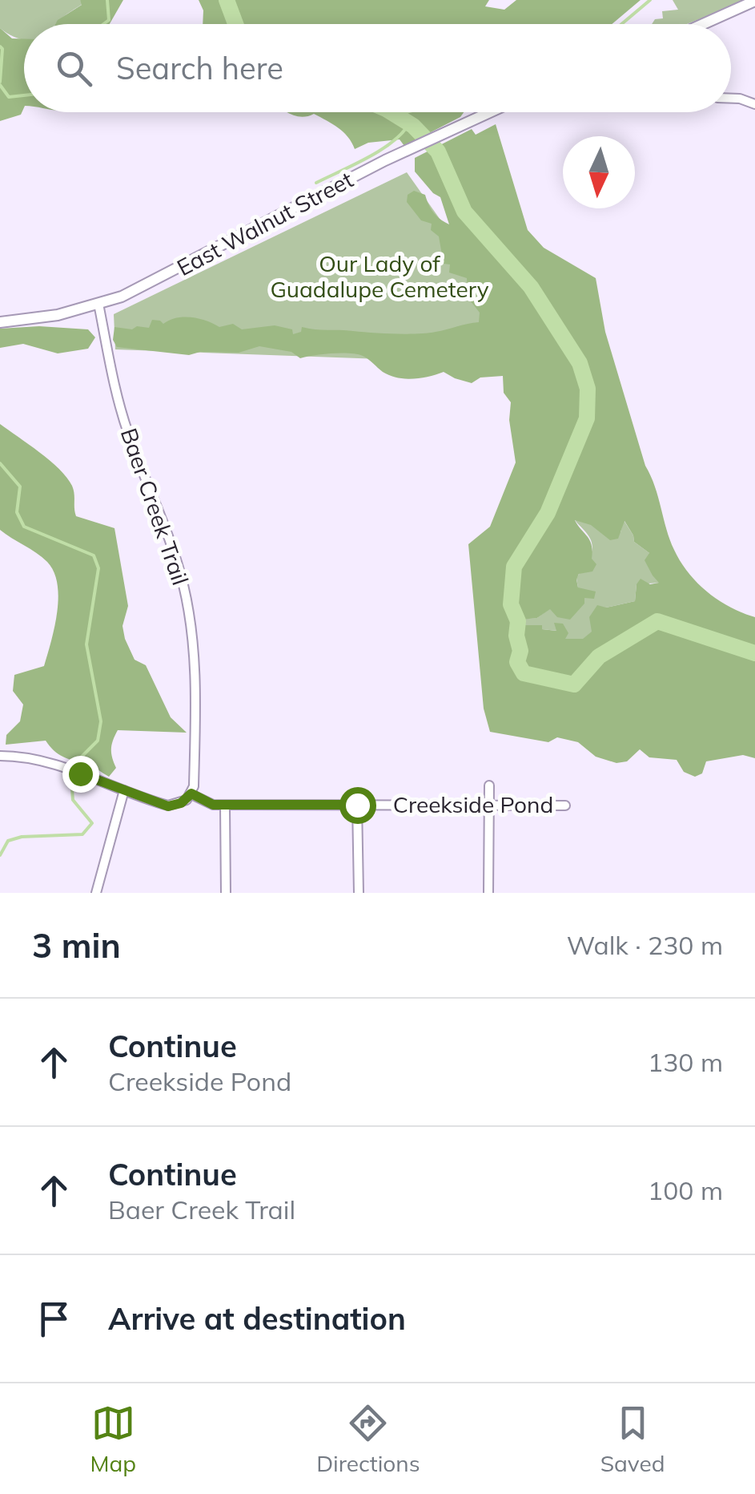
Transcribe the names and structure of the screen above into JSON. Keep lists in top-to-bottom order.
{
  "streets": {
    "street": ["East Walnut Street", "Baer Creek Trail", "Creekside Pond"]
  },
  "crossings": [
    ["East Walnut Street", "Baer Creek Trail"],
    ["Baer Creek Trail", "Creekside Pond"]
  ],
  "parks": ["Our Lady of Guadalupe Cemetery"],
  "north": "bottom",
  "page": {
    "search": "Search here",
    "heading": ["3 min", "Walk · 230 m"],
    "list": [
      ["Continue", "Creekside Pond", "130 m"],
      ["Continue", "Baer Creek Trail", "100 m"],
      "Arrive at destination"
    ],
    "nav": ["Map", "Directions", "Saved"]
  }
}
